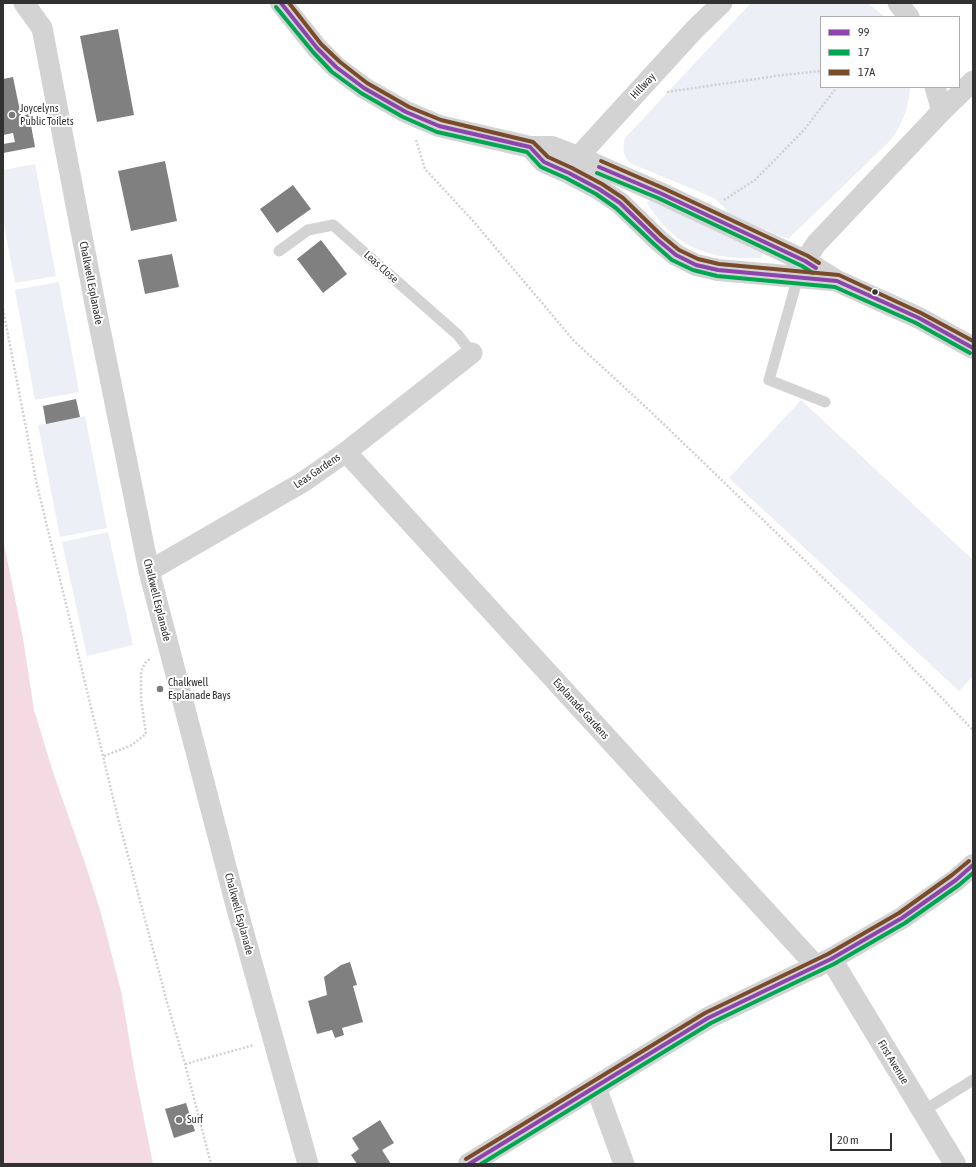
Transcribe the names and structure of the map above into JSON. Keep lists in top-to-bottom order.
{
  "streets": {
    "street": [
      "Hillway",
      "Chalkwell Esplanade",
      "Leas Gardens",
      "Esplanade Gardens",
      "First Avenue"
    ],
    "lane": ["Leas Close"]
  },
  "crossings": [
    ["Leas Close", "Leas Gardens"],
    ["Chalkwell Esplanade", "Leas Gardens"],
    ["Leas Gardens", "Esplanade Gardens"],
    ["Esplanade Gardens", "First Avenue"]
  ],
  "places": ["Joycelyns Public Toilets", "Chalkwell Esplanade Bays", "Surf"],
  "lines": ["transit line 99", "transit line 17A", "transit line 17"],
  "legend": ["99", "17", "17A"],
  "scale_bar": "20 m"
}
